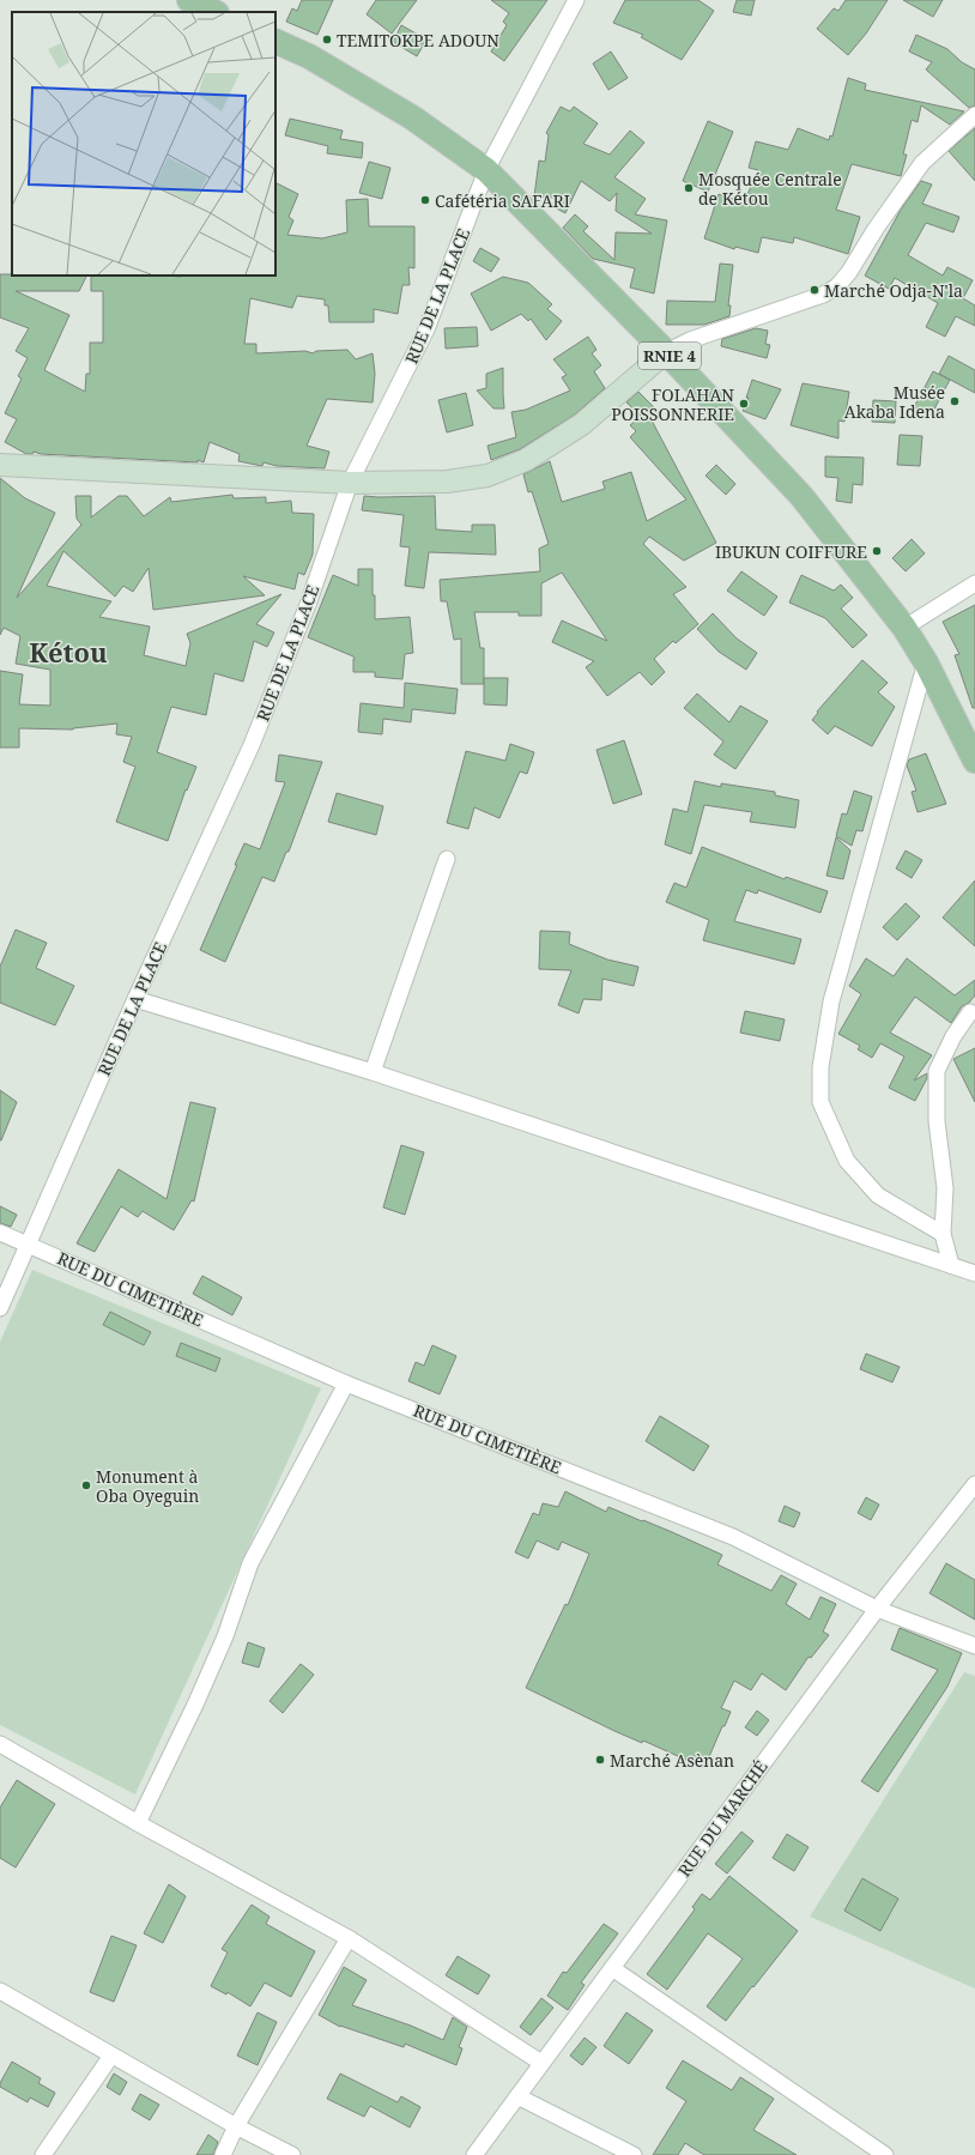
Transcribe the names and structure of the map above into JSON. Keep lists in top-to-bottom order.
{
  "streets": {
    "main road": ["RNIE 4"],
    "street": ["RUE DE LA PLACE", "RUE DU CIMETIÈRE", "RUE DU MARCHÉ"]
  },
  "crossings": [
    ["RUE DE LA PLACE", "RNIE 4"],
    ["RUE DE LA PLACE", "RUE DU CIMETIÈRE"],
    ["RUE DU CIMETIÈRE", "RUE DU MARCHÉ"]
  ],
  "districts": ["Kétou"],
  "places": [
    "TEMITOKPE ADOUN",
    "Mosquée Centrale de Kétou",
    "Cafétéria SAFARI",
    "Marché Odja-N'la",
    "Musée Akaba Idena",
    "FOLAHAN POISSONNERIE",
    "IBUKUN COIFFURE",
    "Monument à Oba Oyeguin",
    "Marché Asènan"
  ]
}
